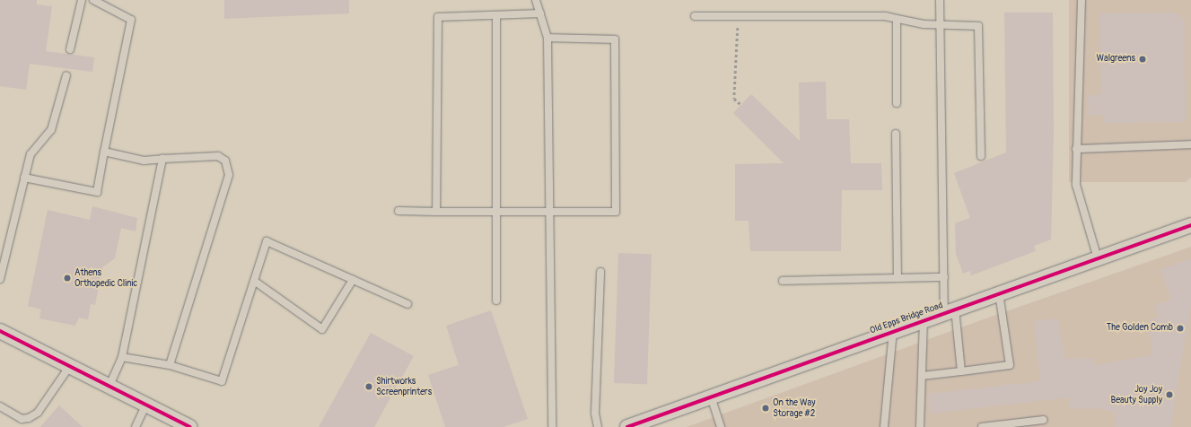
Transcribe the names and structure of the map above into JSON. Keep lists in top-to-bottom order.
{
  "streets": {
    "street": ["Old Epps Bridge Road"]
  },
  "places": [
    "Walgreens",
    "Athens Orthopedic Clinic",
    "The Golden Comb",
    "Shirtworks Screenprinters",
    "Joy Joy Beauty Supply",
    "On the Way Storage #2"
  ]
}
